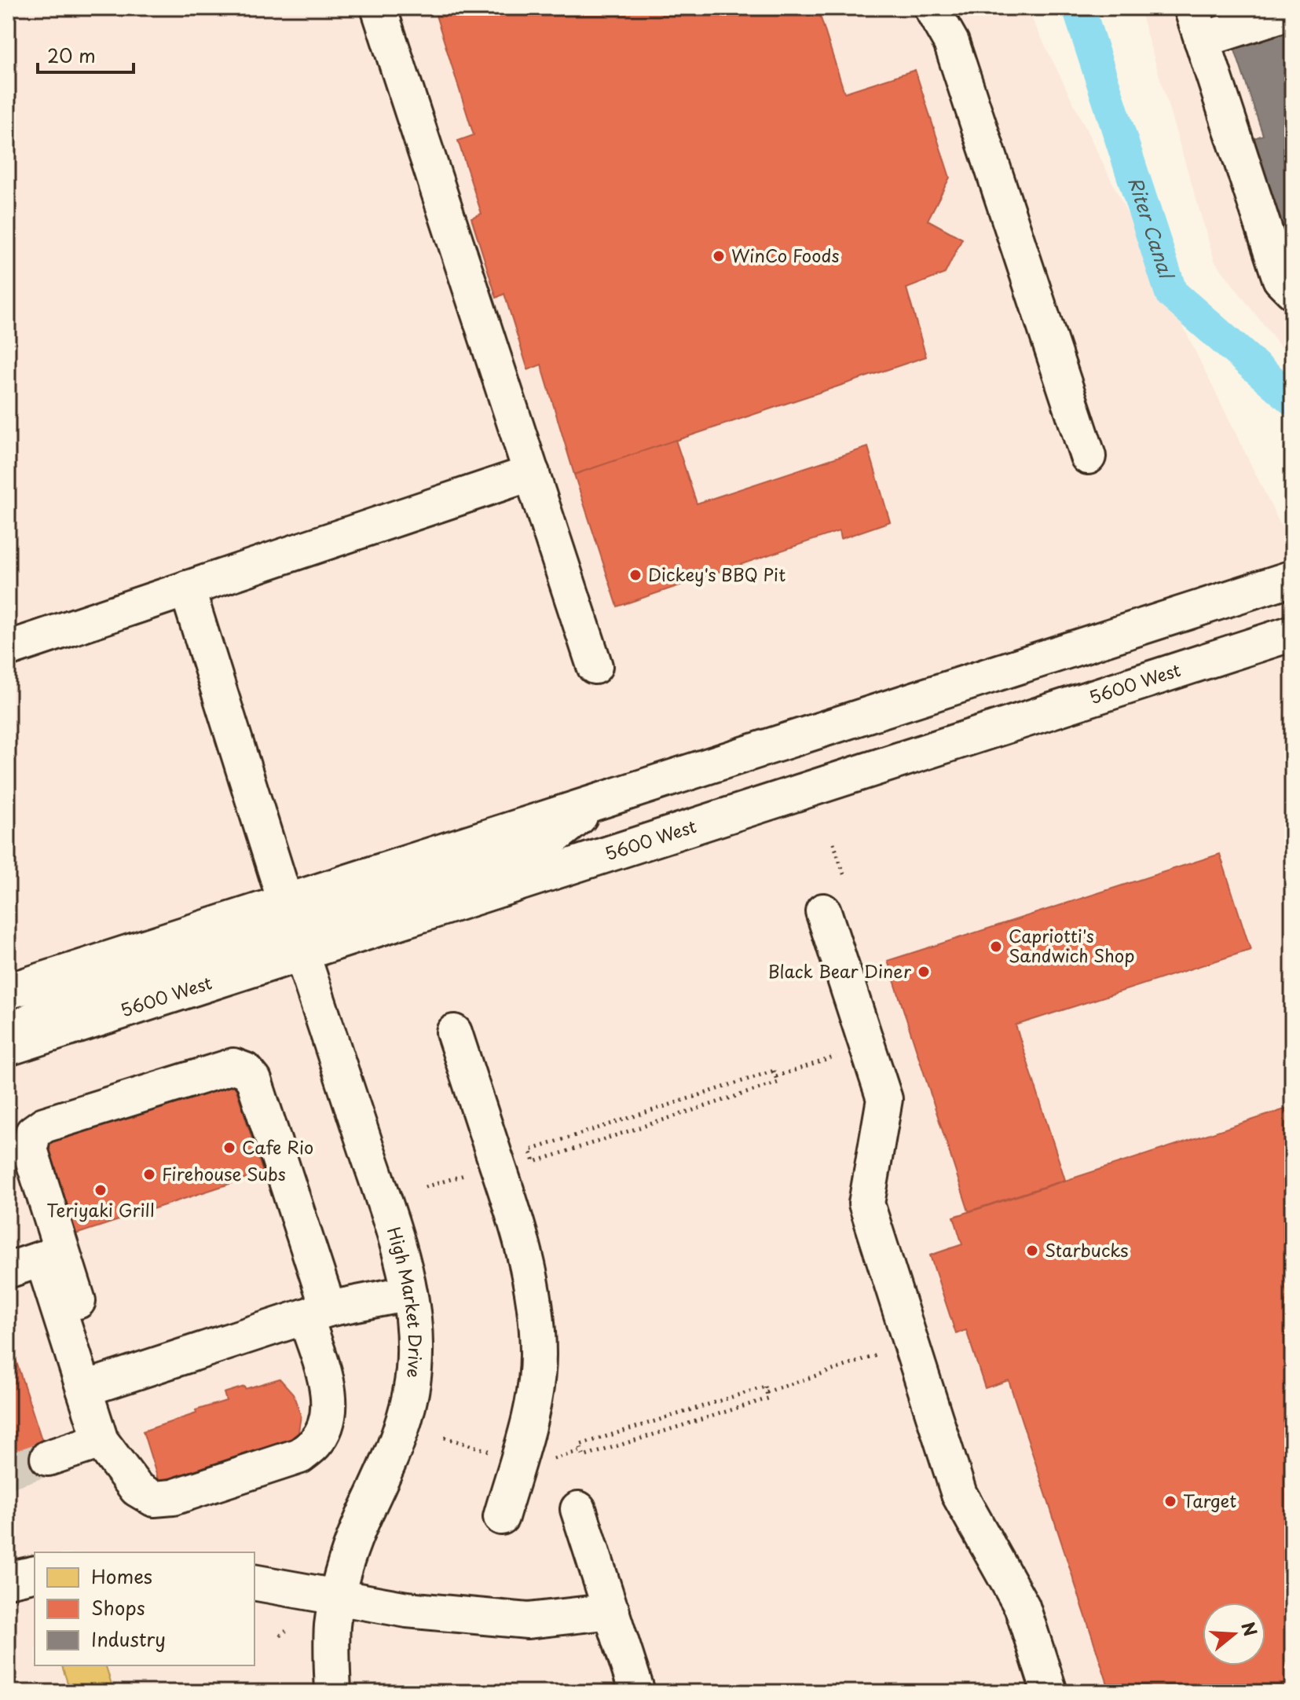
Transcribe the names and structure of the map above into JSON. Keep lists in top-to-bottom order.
{
  "streets": {
    "main road": ["5600 West", "High Market Drive"]
  },
  "crossings": [
    ["5600 West", "High Market Drive"]
  ],
  "water": ["Riter Canal"],
  "places": [
    "WinCo Foods",
    "Dickey's BBQ Pit",
    "Capriotti's Sandwich Shop",
    "Black Bear Diner",
    "Cafe Rio",
    "Firehouse Subs",
    "Teriyaki Grill",
    "Starbucks",
    "Target"
  ],
  "legend": ["Homes", "Shops", "Industry"],
  "scale_bar": "20 m",
  "north": "right"
}
